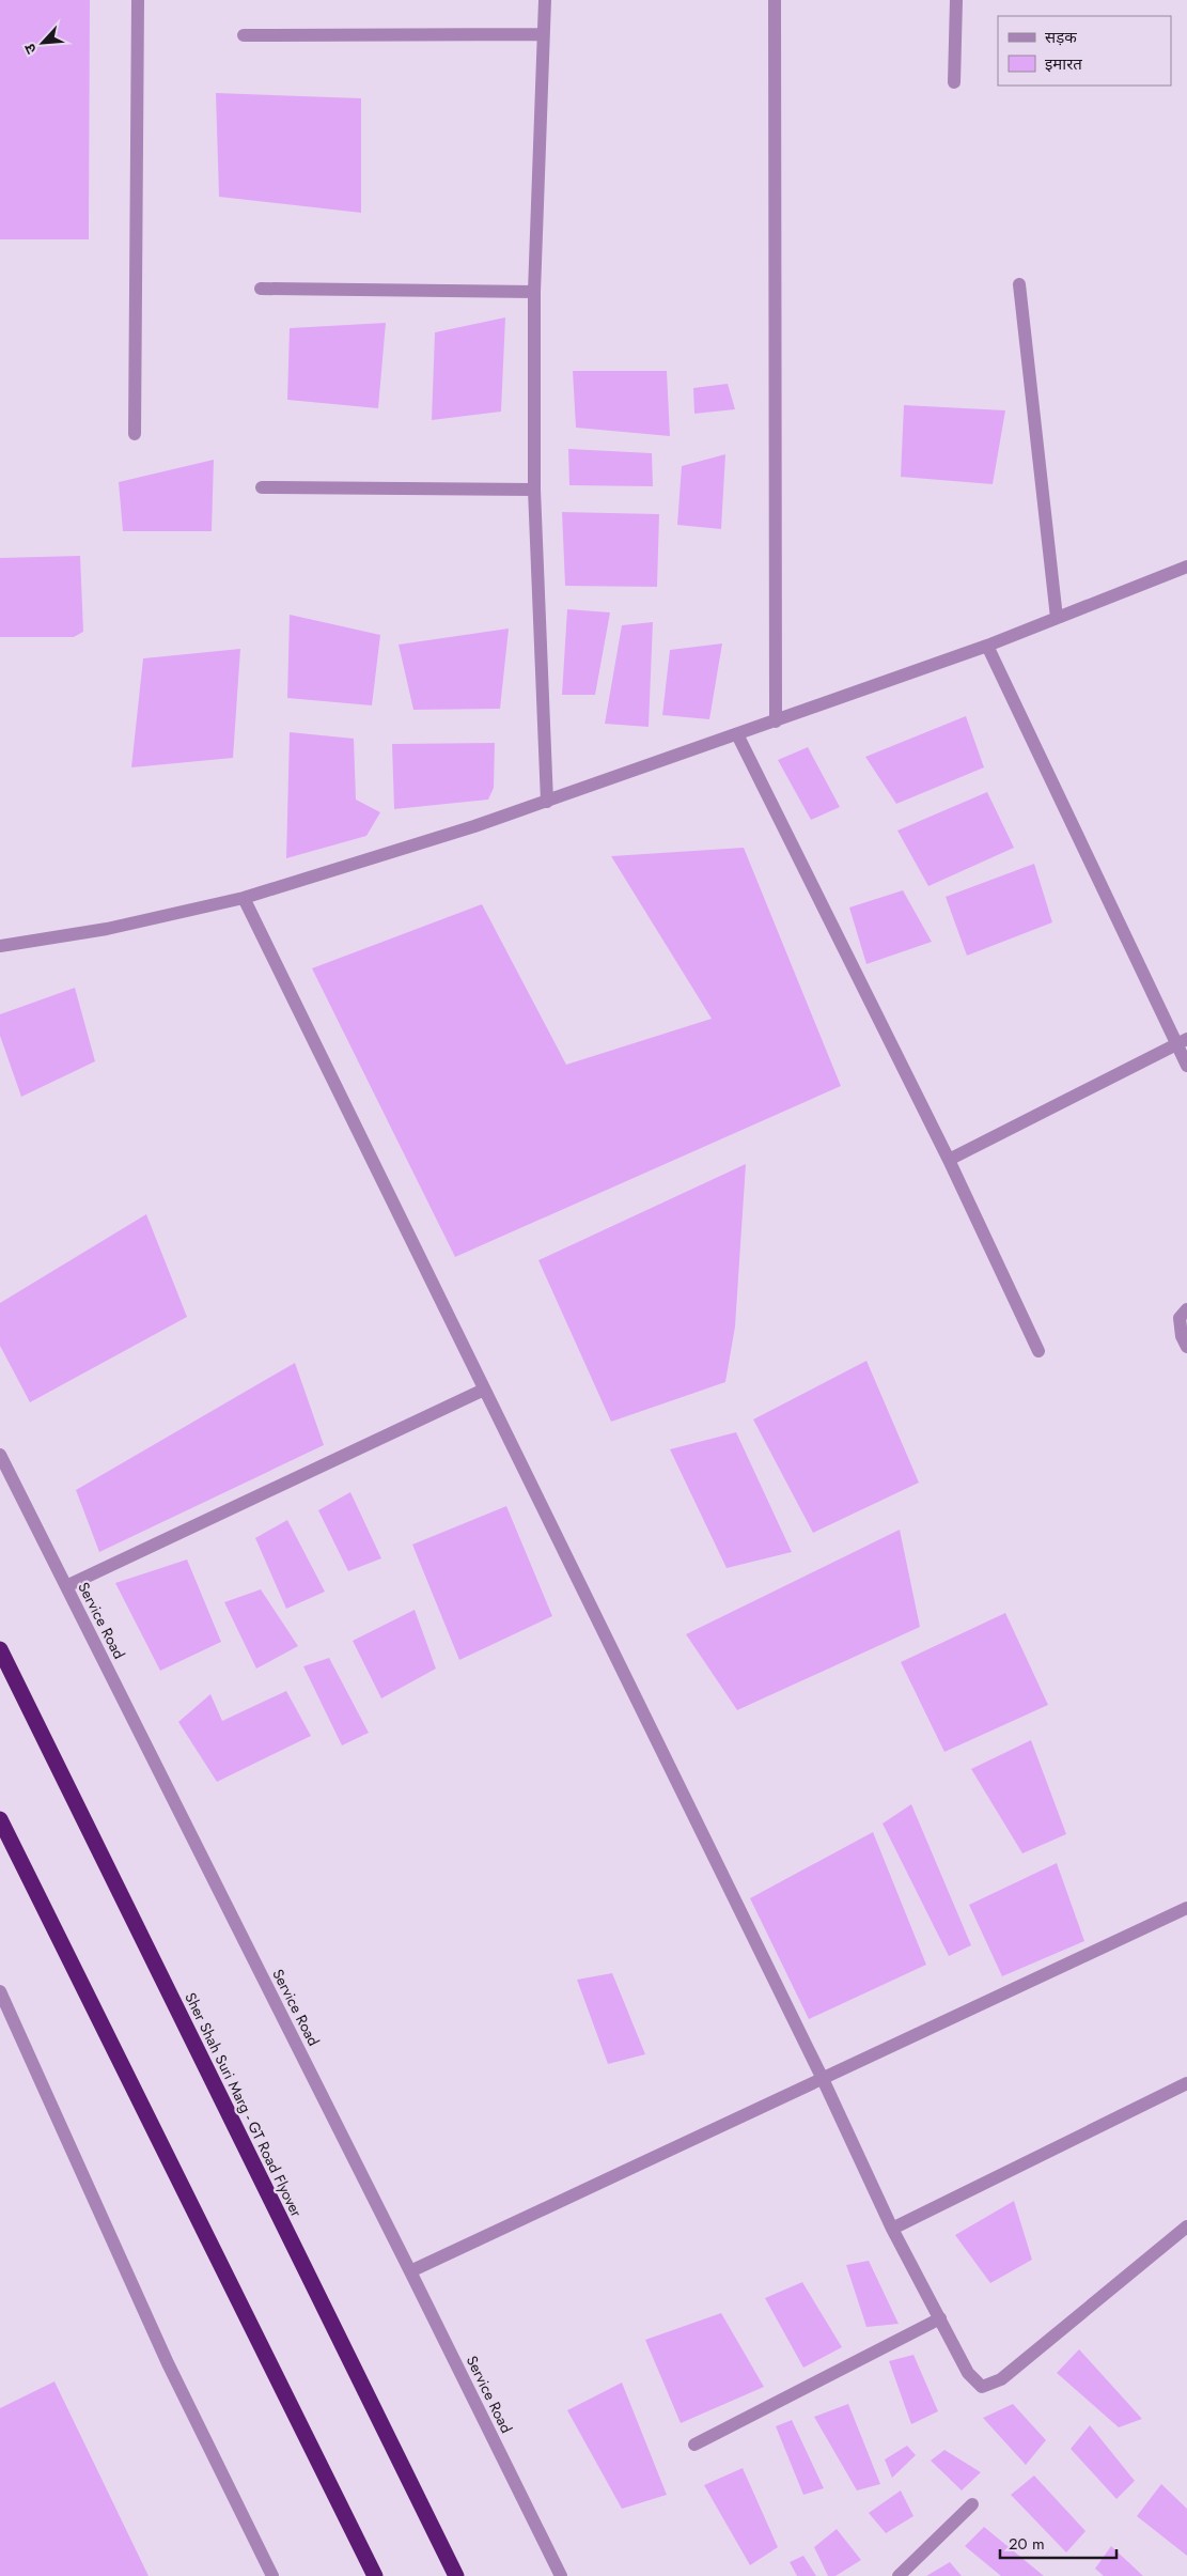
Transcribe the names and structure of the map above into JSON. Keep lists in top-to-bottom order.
{
  "streets": {
    "highway": ["Sher Shah Suri Marg - GT Road Flyover"],
    "street": ["Service Road"]
  },
  "legend": ["सड़क", "इमारत"],
  "scale_bar": "20 m",
  "north": "bottom left"
}
